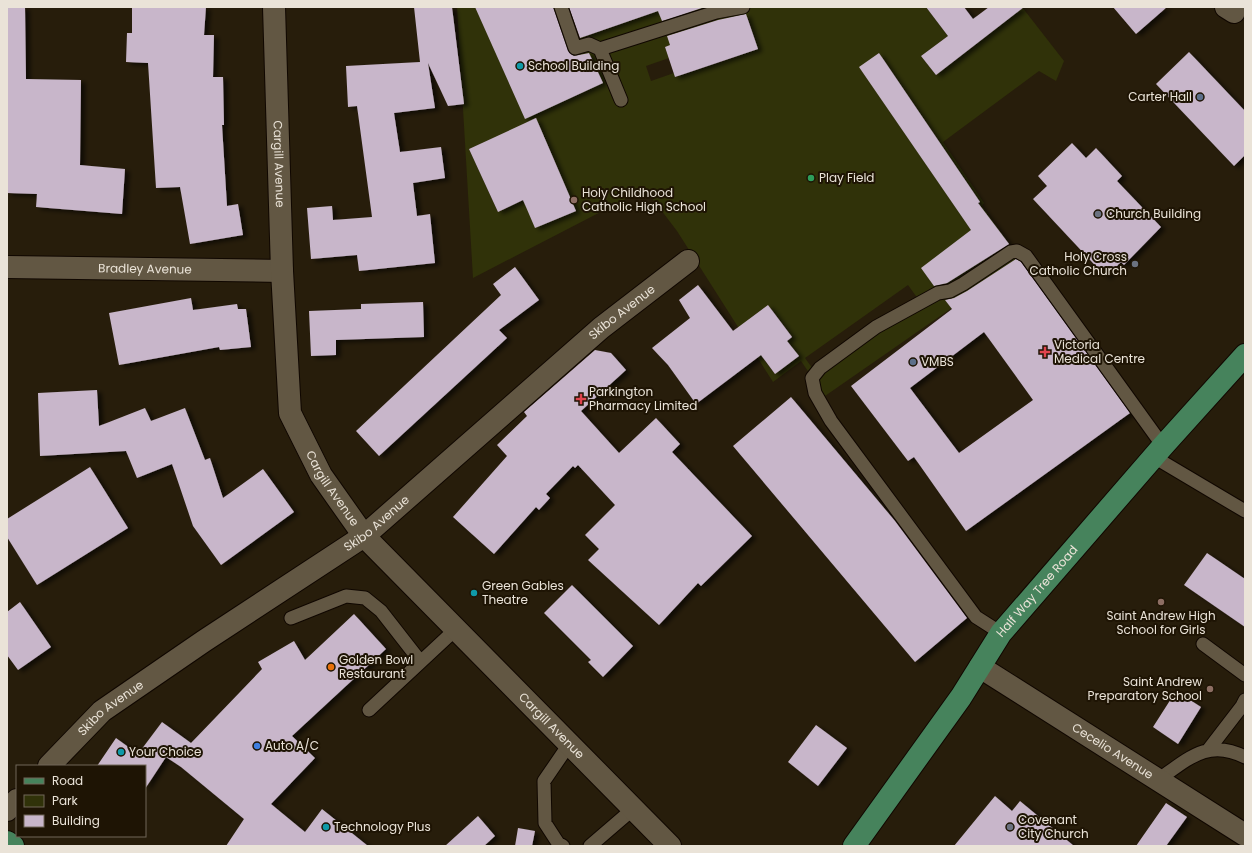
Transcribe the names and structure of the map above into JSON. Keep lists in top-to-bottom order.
{
  "streets": {
    "main road": ["Half Way Tree Road"],
    "street": [
      "Cargill Avenue",
      "Bradley Avenue",
      "Skibo Avenue",
      "Cecelio Avenue"
    ]
  },
  "crossings": [
    ["Cargill Avenue", "Bradley Avenue"],
    ["Cargill Avenue", "Skibo Avenue"],
    ["Half Way Tree Road", "Cecelio Avenue"]
  ],
  "places": {
    "other": [
      "School Building",
      "Carter Hall",
      "Play Field",
      "Holy Childhood Catholic High School",
      "Church Building",
      "Holy Cross Catholic Church",
      "VMBS",
      "Green Gables Theatre",
      "Saint Andrew High School for Girls",
      "Golden Bowl Restaurant",
      "Saint Andrew Preparatory School",
      "Auto A/C",
      "Your Choice",
      "Technology Plus",
      "Covenant City Church"
    ],
    "health": ["Victoria Medical Centre", "Parkington Pharmacy Limited"]
  },
  "legend": ["Road", "Park", "Building"]
}
